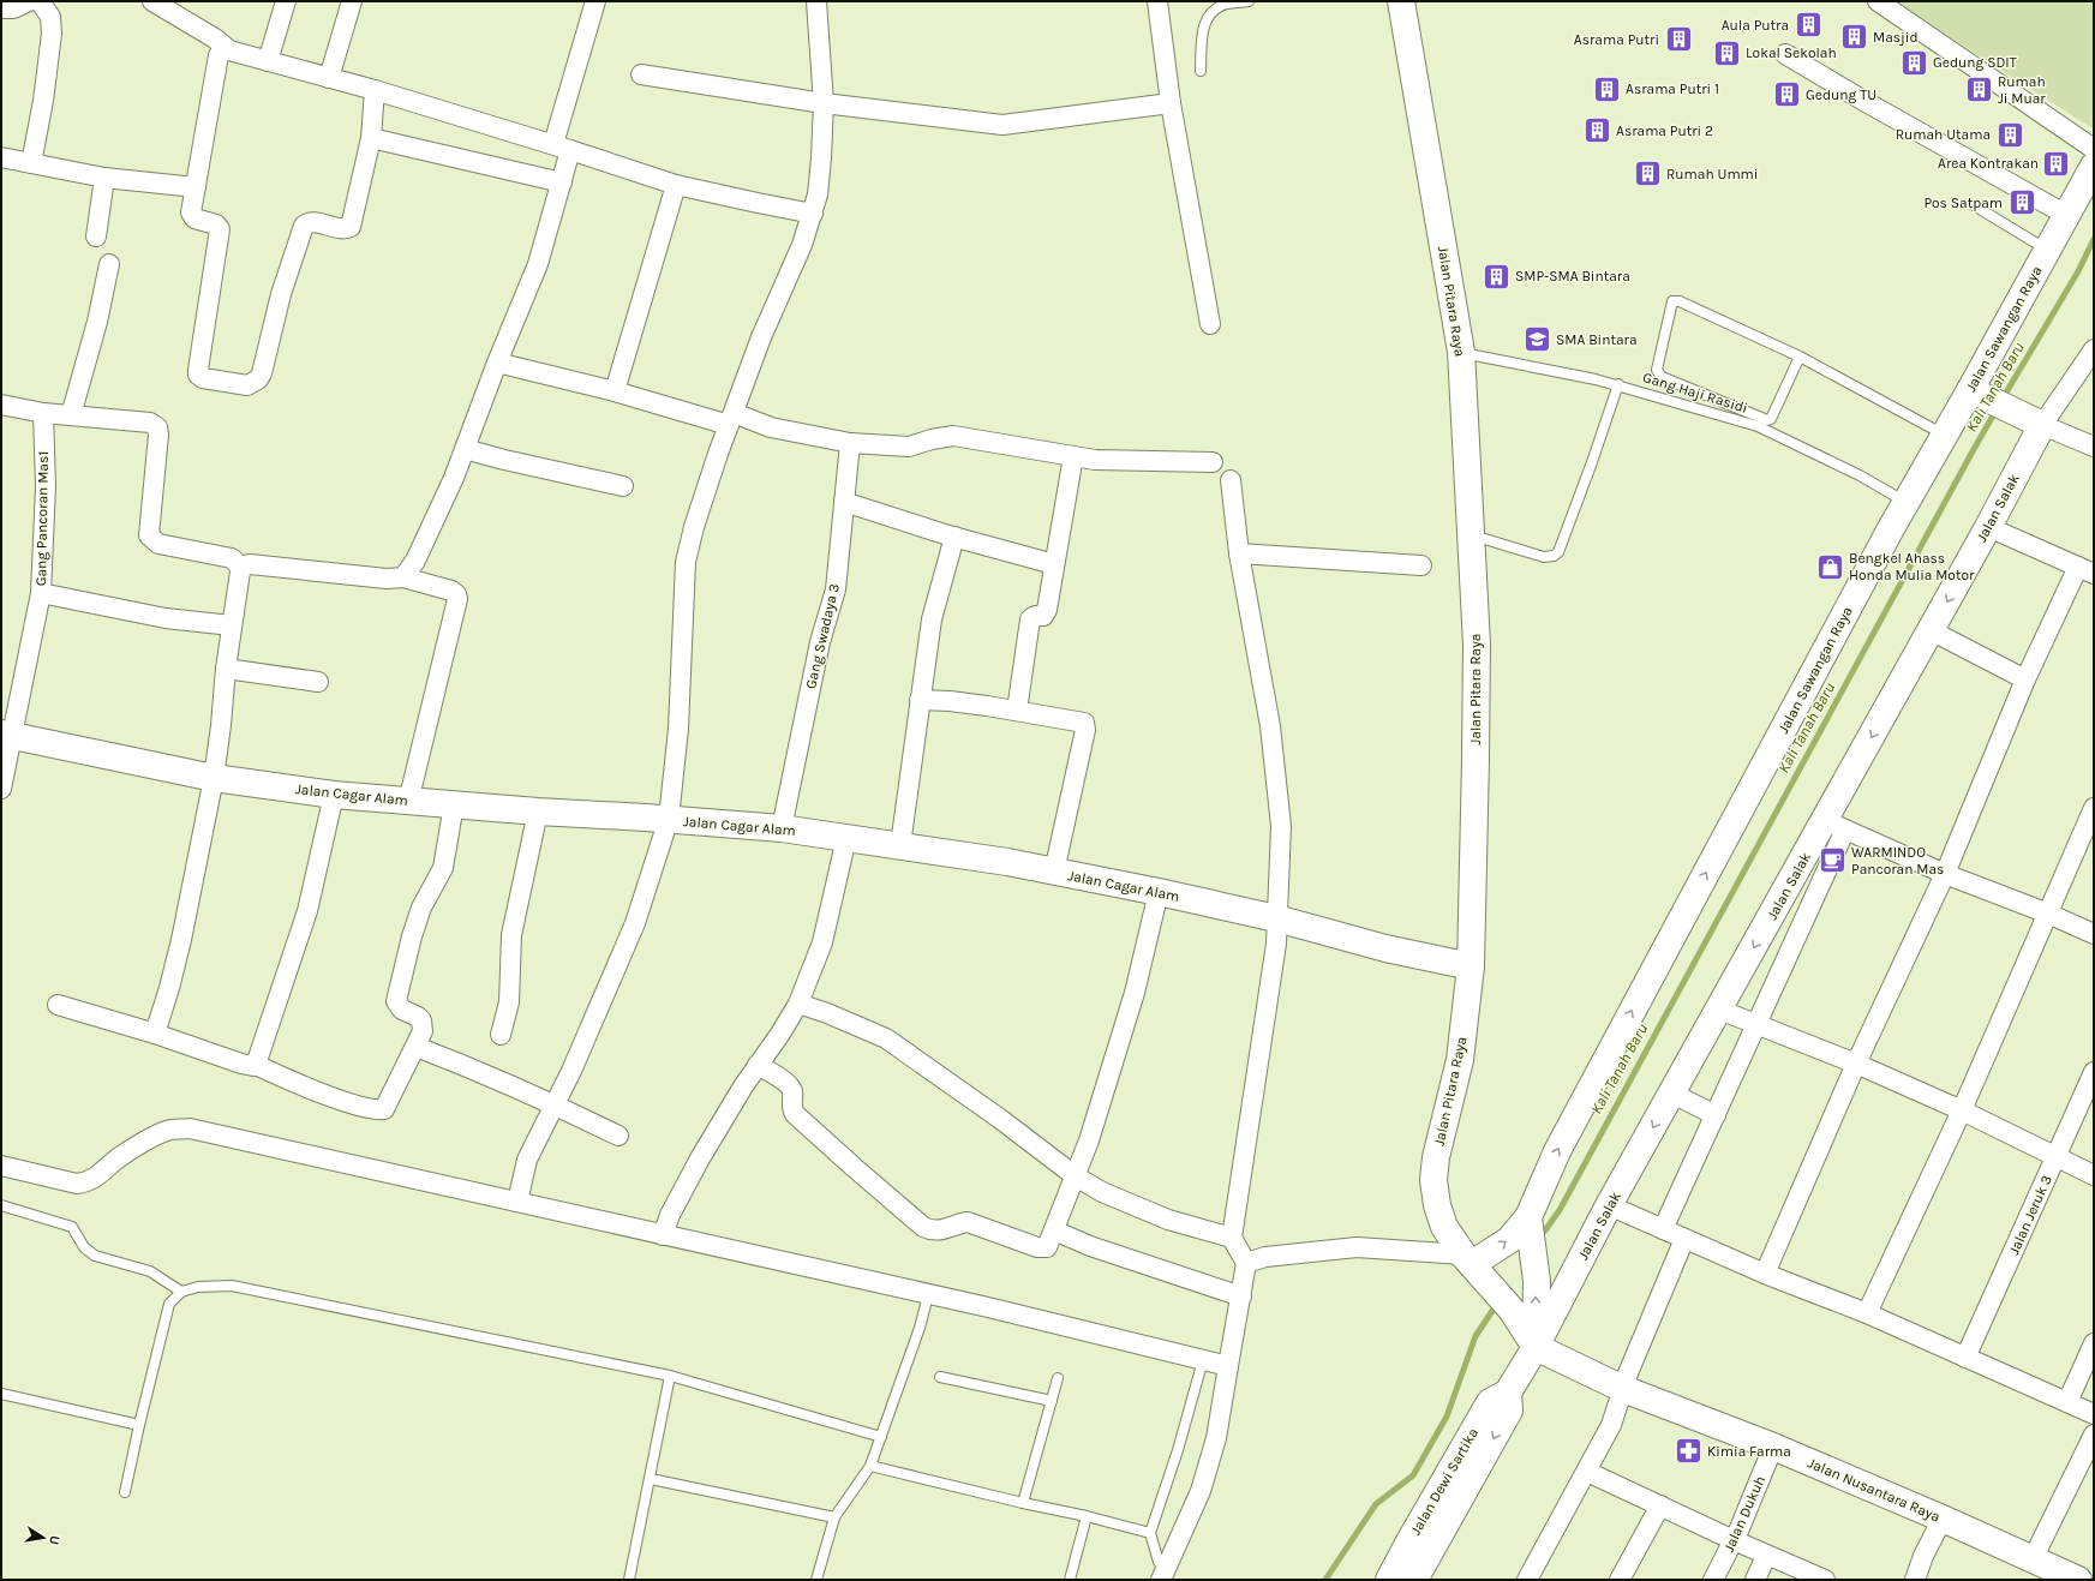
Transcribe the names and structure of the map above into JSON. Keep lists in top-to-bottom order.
{
  "streets": {
    "main road": [
      "Jalan Pitara Raya",
      "Jalan Sawangan Raya",
      "Jalan Salak",
      "Jalan Cagar Alam",
      "Jalan Dewi Sartika",
      "Jalan Nusantara Raya"
    ],
    "street": [
      "Gang Pancoran Mas1",
      "Gang Swadaya 3",
      "Jalan Jeruk 3",
      "Jalan Dukuh"
    ],
    "lane": ["Gang Haji Rasidi"]
  },
  "crossings": [
    ["Jalan Pitara Raya", "Gang Haji Rasidi"],
    ["Jalan Pitara Raya", "Jalan Salak"],
    ["Jalan Pitara Raya", "Jalan Cagar Alam"],
    ["Jalan Pitara Raya", "Jalan Dewi Sartika"],
    ["Jalan Pitara Raya", "Jalan Nusantara Raya"],
    ["Jalan Sawangan Raya", "Gang Haji Rasidi"],
    ["Jalan Salak", "Jalan Dewi Sartika"],
    ["Jalan Salak", "Jalan Nusantara Raya"],
    ["Gang Pancoran Mas1", "Jalan Cagar Alam"],
    ["Gang Swadaya 3", "Jalan Cagar Alam"],
    ["Jalan Dewi Sartika", "Jalan Nusantara Raya"],
    ["Jalan Nusantara Raya", "Jalan Dukuh"]
  ],
  "one_way": ["Jalan Sawangan Raya", "Jalan Salak"],
  "water": ["Kali Tanah Baru"],
  "places": {
    "building": [
      "Aula Putra",
      "Masjid",
      "Asrama Putri",
      "Lokal Sekolah",
      "Gedung SDIT",
      "Asrama Putri 1",
      "Rumah Ji Muar",
      "Gedung TU",
      "Asrama Putri 2",
      "Rumah Utama",
      "Area Kontrakan",
      "Rumah Ummi",
      "Pos Satpam",
      "SMP-SMA Bintara"
    ],
    "school or university": ["SMA Bintara"],
    "shop": ["Bengkel Ahass Honda Mulia Motor"],
    "cafe": ["WARMINDO Pancoran Mas"],
    "pharmacy": ["Kimia Farma"]
  },
  "north": "right"
}
